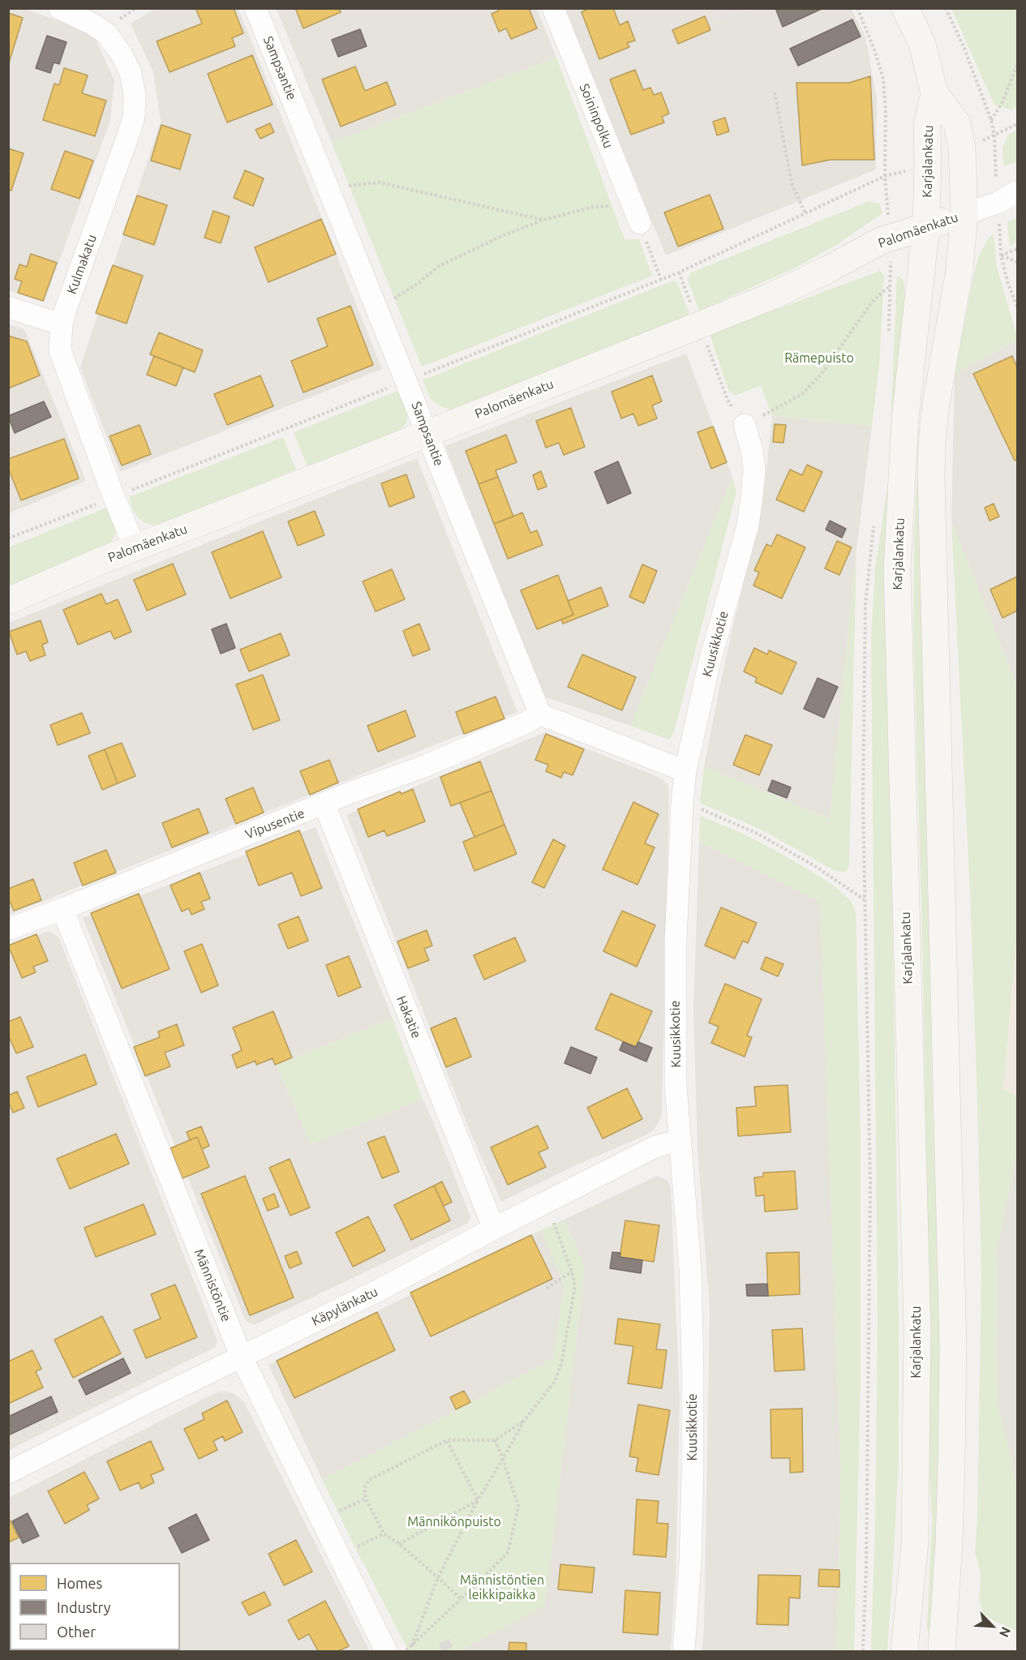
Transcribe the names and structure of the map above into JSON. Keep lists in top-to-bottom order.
{
  "streets": {
    "main road": ["Karjalankatu", "Palomäenkatu"],
    "street": [
      "Sampsantie",
      "Soininpolku",
      "Kulmakatu",
      "Kuusikkotie",
      "Vipusentie",
      "Hakatie",
      "Männistöntie",
      "Käpylänkatu"
    ]
  },
  "crossings": [
    ["Sampsantie", "Palomäenkatu"],
    ["Sampsantie", "Vipusentie"],
    ["Karjalankatu", "Palomäenkatu"],
    ["Palomäenkatu", "Kulmakatu"],
    ["Kuusikkotie", "Käpylänkatu"],
    ["Vipusentie", "Hakatie"],
    ["Vipusentie", "Männistöntie"],
    ["Hakatie", "Käpylänkatu"],
    ["Männistöntie", "Käpylänkatu"]
  ],
  "parks": ["Rämepuisto", "Männikönpuisto", "Männistöntien leikkipaikka"],
  "legend": ["Homes", "Industry", "Other"],
  "north": "bottom right"
}
